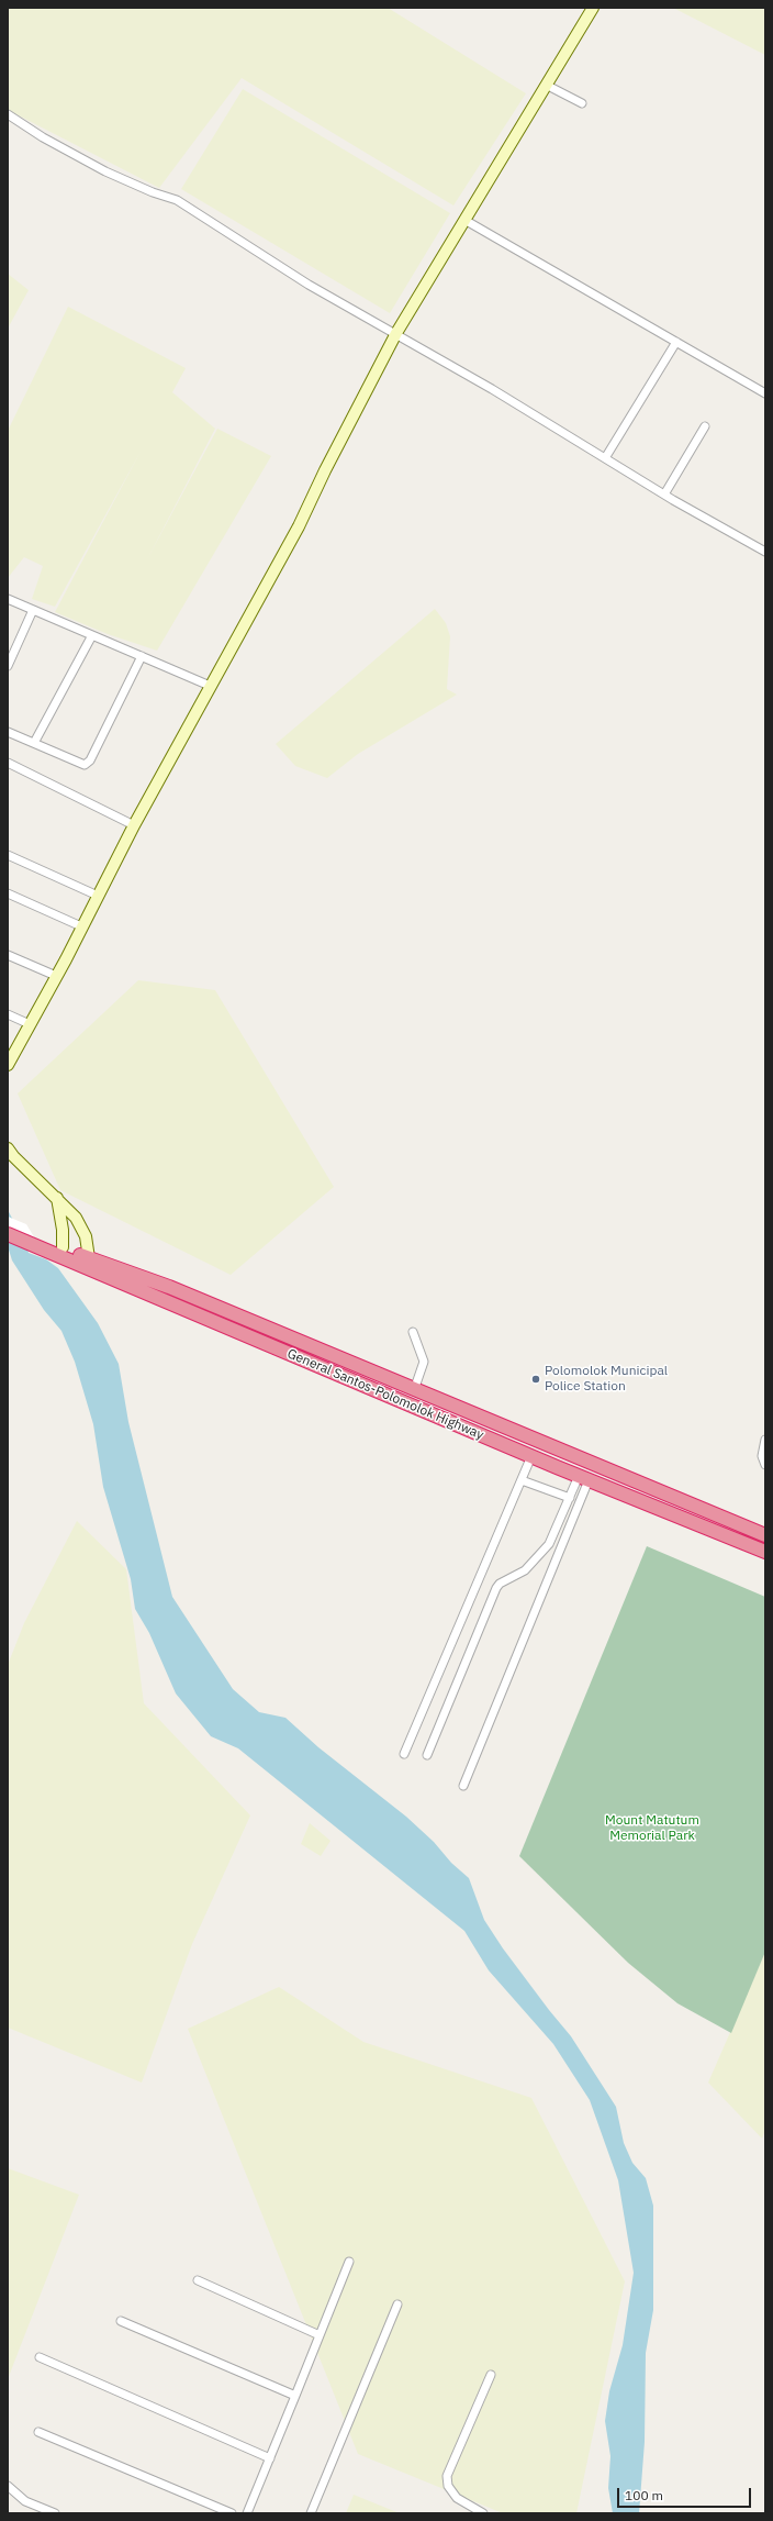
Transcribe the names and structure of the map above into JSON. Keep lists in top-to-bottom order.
{
  "streets": {
    "highway": ["General Santos-Polomolok Highway"]
  },
  "parks": ["Mount Matutum Memorial Park"],
  "places": ["Polomolok Municipal Police Station"],
  "scale_bar": "100 m"
}
